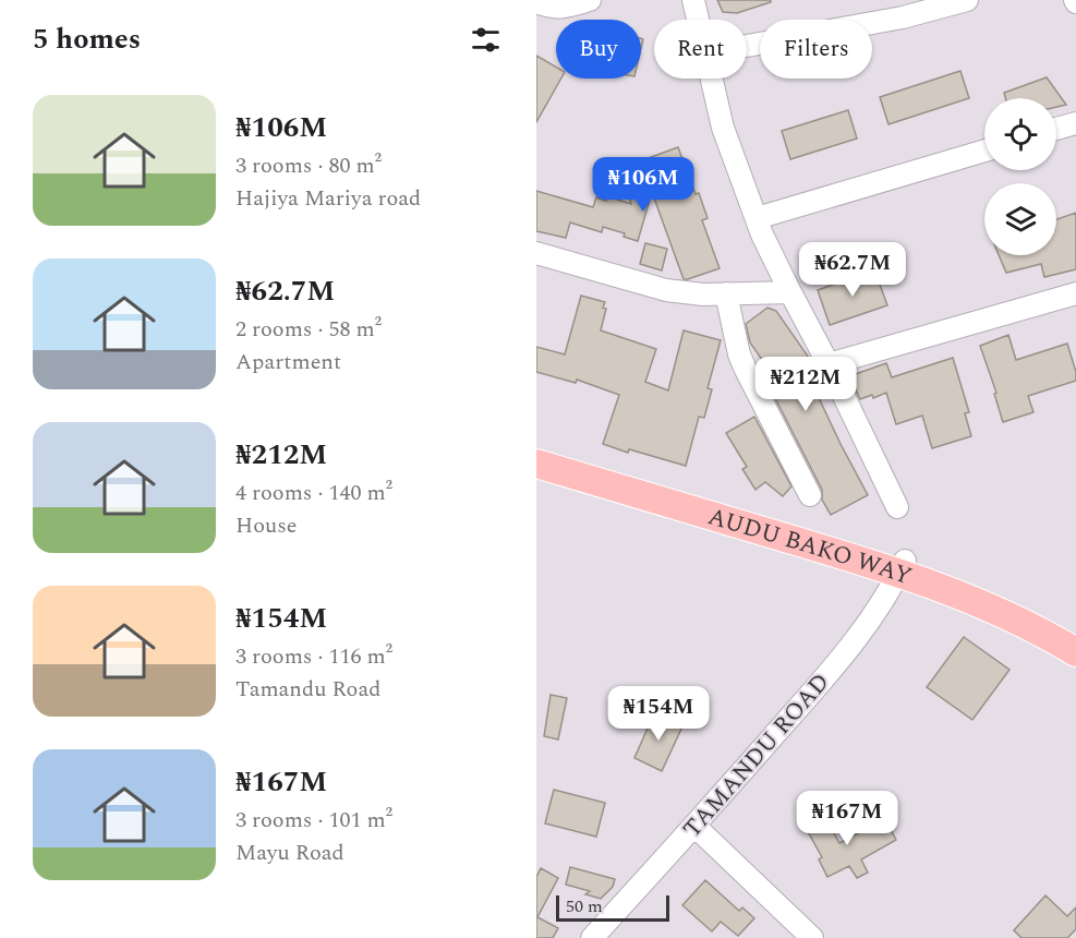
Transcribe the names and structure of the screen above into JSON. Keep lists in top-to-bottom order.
{
  "streets": {
    "main road": ["AUDU BAKO WAY"],
    "street": ["TAMANDU ROAD"]
  },
  "crossings": [
    ["AUDU BAKO WAY", "TAMANDU ROAD"]
  ],
  "scale_bar": "50 m",
  "page": {
    "heading": "5 homes",
    "chip": ["Buy", "Rent", "Filters"],
    "list": [
      {
        "name": "₦106M",
        "note": "3 rooms · 80 m² · Hajiya Mariya road"
      },
      {
        "name": "₦62.7M",
        "note": "2 rooms · 58 m² · Apartment"
      },
      {
        "name": "₦212M",
        "note": "4 rooms · 140 m² · House"
      },
      {
        "name": "₦154M",
        "note": "3 rooms · 116 m² · Tamandu Road"
      },
      {
        "name": "₦167M",
        "note": "3 rooms · 101 m² · Mayu Road"
      }
    ],
    "price": [
      "₦106M",
      "₦62.7M",
      "₦212M",
      "₦154M",
      "₦167M"
    ],
    "scale": "50 m"
  }
}
